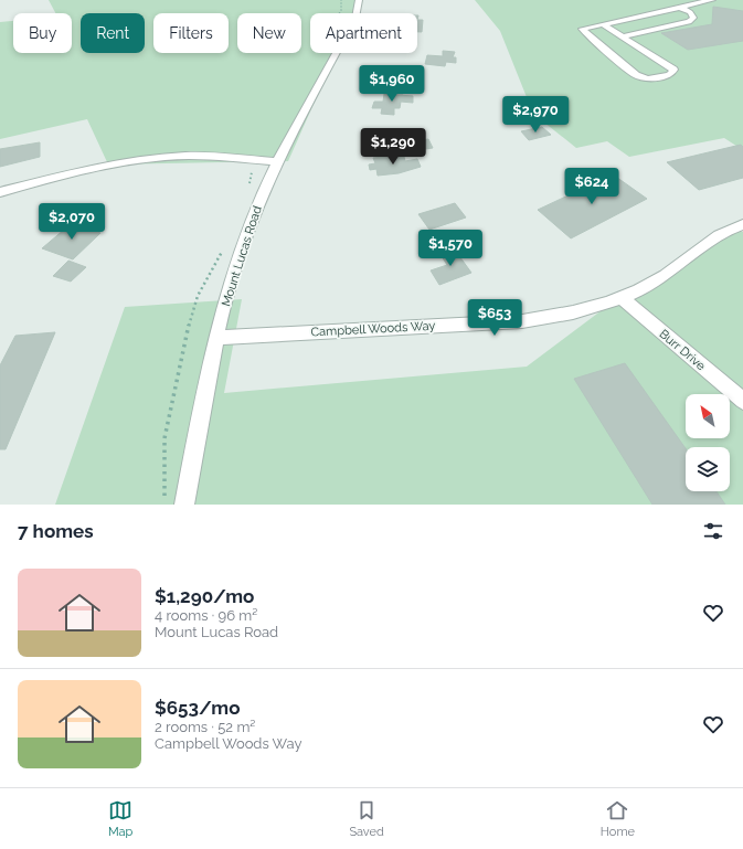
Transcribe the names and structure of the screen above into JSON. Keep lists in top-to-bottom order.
{
  "streets": {
    "street": ["Mount Lucas Road", "Campbell Woods Way", "Burr Drive"]
  },
  "crossings": [
    ["Mount Lucas Road", "Campbell Woods Way"],
    ["Campbell Woods Way", "Burr Drive"]
  ],
  "north": "top left",
  "page": {
    "chip": [
      "Buy",
      "Rent",
      "Filters",
      "New",
      "Apartment"
    ],
    "price": [
      "$1,960",
      "$2,970",
      "$1,290",
      "$624",
      "$2,070",
      "$1,570",
      "$653"
    ],
    "heading": "7 homes",
    "list": [
      {
        "name": "$1,290/mo",
        "note": "4 rooms · 96 m² · Mount Lucas Road"
      },
      {
        "name": "$653/mo",
        "note": "2 rooms · 52 m² · Campbell Woods Way"
      }
    ],
    "tabs": ["Map", "Saved", "Home"]
  }
}
